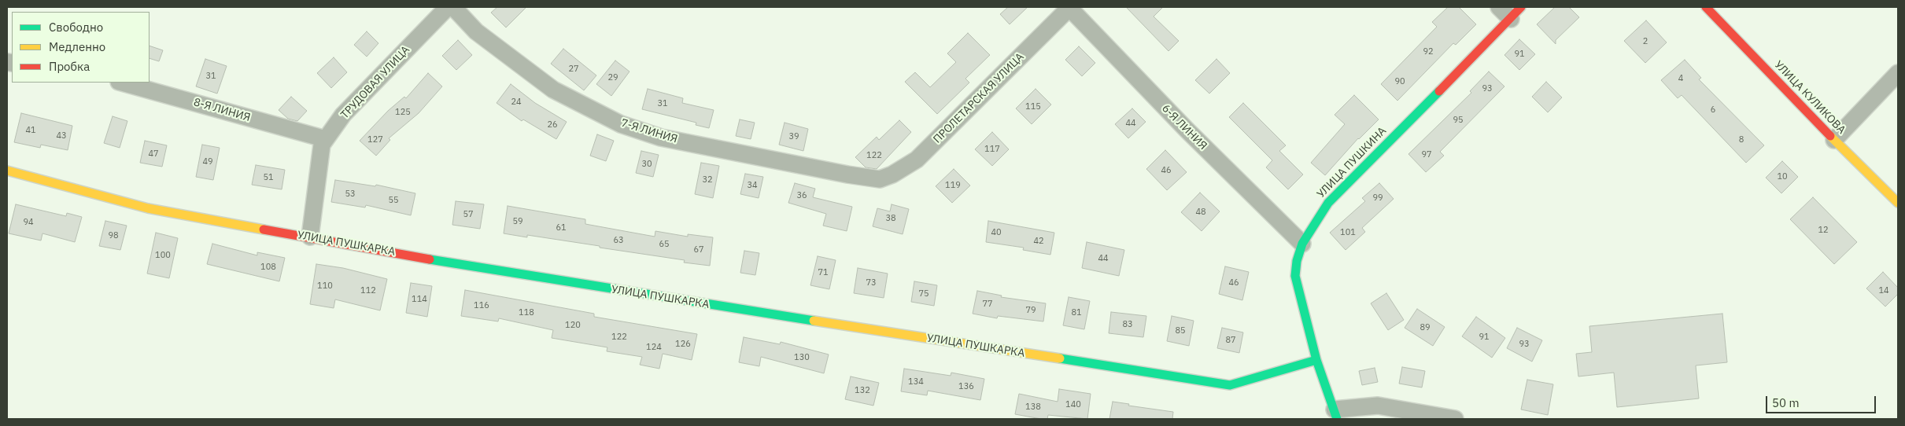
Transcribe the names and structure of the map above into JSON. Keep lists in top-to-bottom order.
{
  "streets": {
    "street": [
      "ТРУДОВАЯ УЛИЦА",
      "УЛИЦА КУЛИКОВА",
      "ПРОЛЕТАРСКАЯ УЛИЦА",
      "8-Я ЛИНИЯ",
      "6-Я ЛИНИЯ",
      "7-Я ЛИНИЯ",
      "УЛИЦА ПУШКИНА",
      "УЛИЦА ПУШКАРКА"
    ]
  },
  "crossings": [
    ["ТРУДОВАЯ УЛИЦА", "8-Я ЛИНИЯ"],
    ["ТРУДОВАЯ УЛИЦА", "УЛИЦА ПУШКАРКА"],
    ["ПРОЛЕТАРСКАЯ УЛИЦА", "6-Я ЛИНИЯ"],
    ["ПРОЛЕТАРСКАЯ УЛИЦА", "7-Я ЛИНИЯ"],
    ["6-Я ЛИНИЯ", "УЛИЦА ПУШКИНА"],
    ["УЛИЦА ПУШКИНА", "УЛИЦА ПУШКАРКА"]
  ],
  "house_numbers": [
    "2",
    "92",
    "91",
    "27",
    "31",
    "29",
    "4",
    "90",
    "93",
    "24",
    "31",
    "115",
    "6",
    "125",
    "95",
    "44",
    "26",
    "41",
    "43",
    "39",
    "127",
    "8",
    "117",
    "47",
    "97",
    "122",
    "49",
    "30",
    "46",
    "10",
    "51",
    "32",
    "34",
    "119",
    "53",
    "36",
    "99",
    "55",
    "48",
    "57",
    "38",
    "59",
    "94",
    "61",
    "12",
    "40",
    "101",
    "98",
    "63",
    "42",
    "65",
    "67",
    "100",
    "44",
    "108",
    "71",
    "73",
    "46",
    "110",
    "112",
    "14",
    "75",
    "114",
    "77",
    "116",
    "79",
    "118",
    "81",
    "83",
    "120",
    "89",
    "85",
    "122",
    "91",
    "87",
    "126",
    "93",
    "124",
    "130",
    "134",
    "136",
    "132",
    "140",
    "138"
  ],
  "legend": ["Свободно", "Медленно", "Пробка"],
  "scale_bar": "50 m"
}
